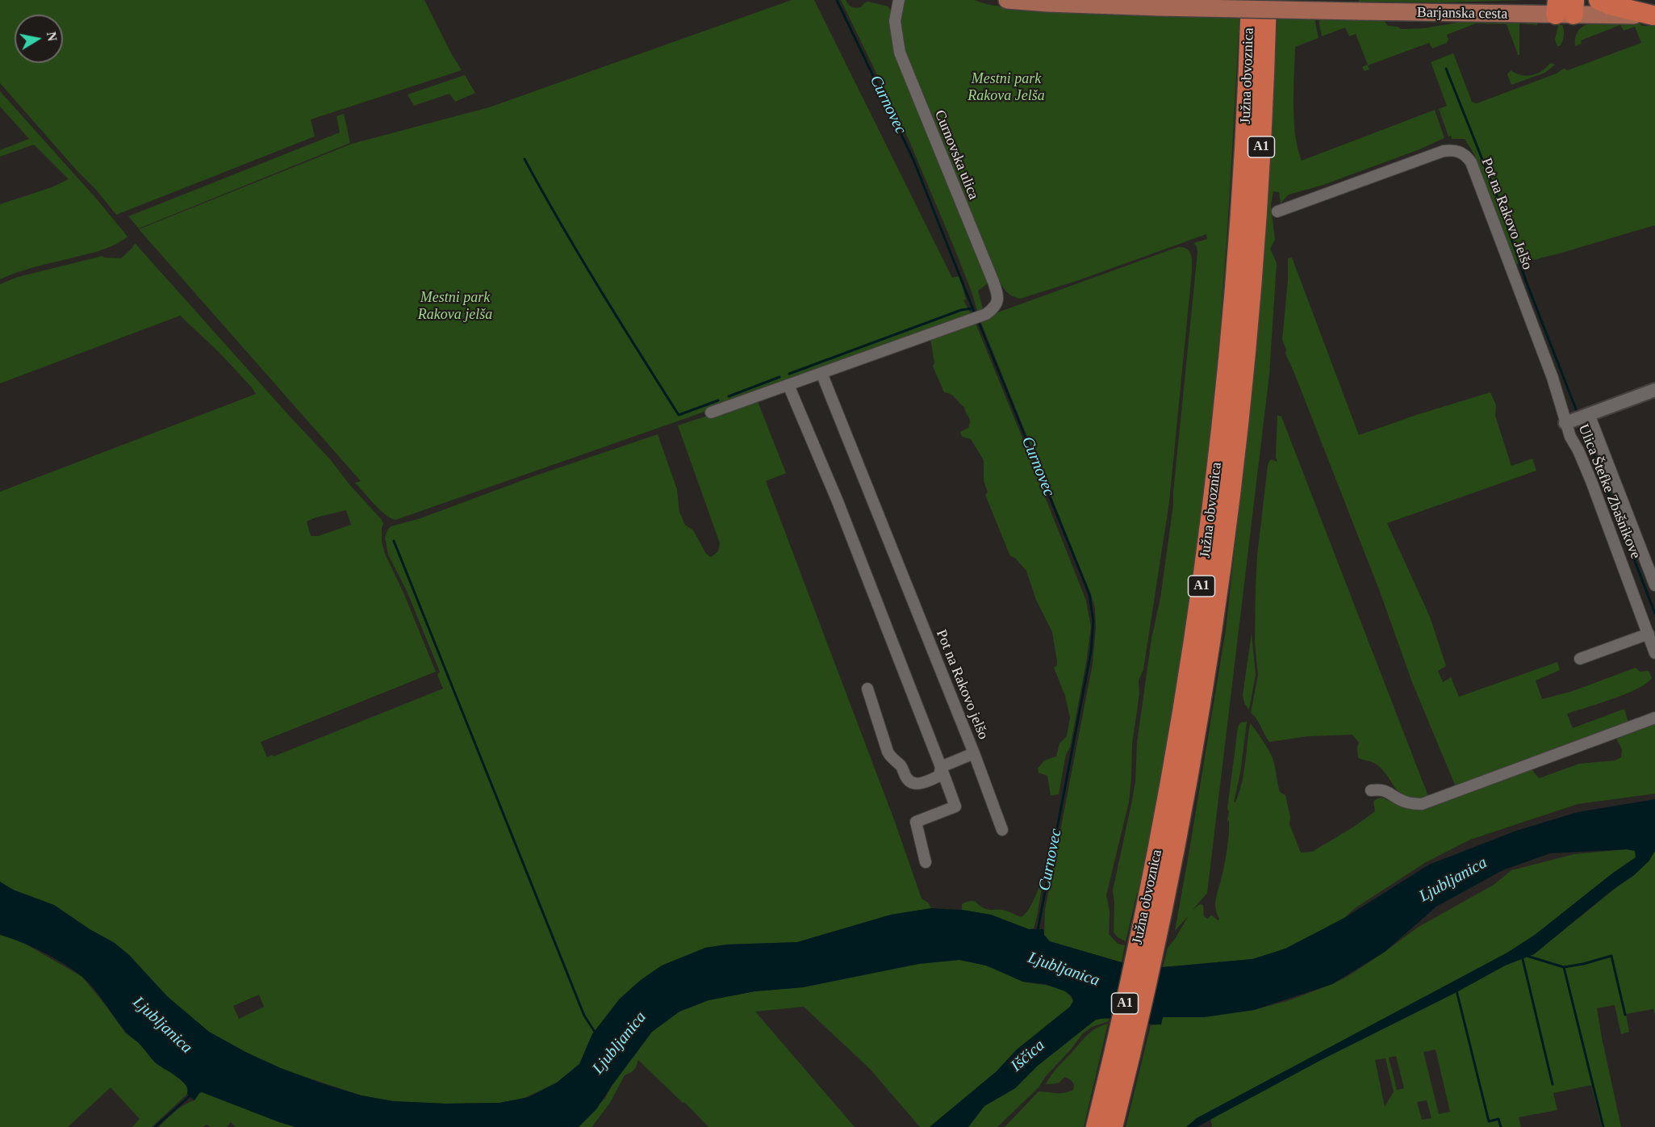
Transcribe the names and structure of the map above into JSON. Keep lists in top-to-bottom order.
{
  "streets": {
    "highway": ["Južna obvoznica", "A1"],
    "main road": ["Barjanska cesta"],
    "street": [
      "Curnovska ulica",
      "Pot na Rakovo Jelšo",
      "Ulica Štefke Zbašnikove",
      "Pot na Rakovo jelšo"
    ]
  },
  "crossings": [
    ["Curnovska ulica", "Pot na Rakovo jelšo"],
    ["Pot na Rakovo Jelšo", "Ulica Štefke Zbašnikove"]
  ],
  "water": ["Curnovec", "Ljubljanica", "Iščica"],
  "parks": ["Mestni park Rakova Jelša", "Mestni park Rakova jelša"],
  "north": "right"
}
